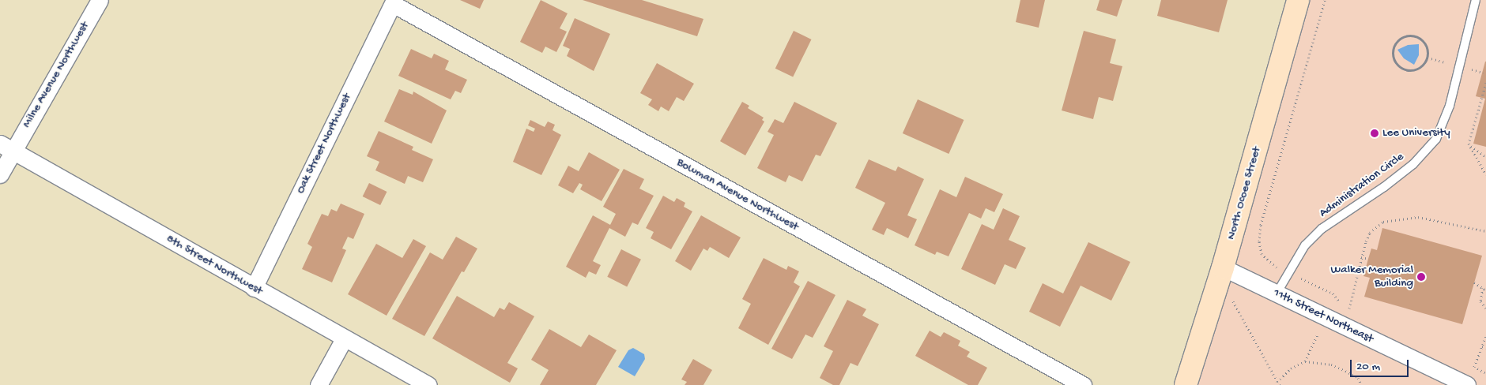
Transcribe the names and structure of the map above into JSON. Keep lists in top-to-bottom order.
{
  "streets": {
    "main road": ["North Ocoee Street"],
    "street": [
      "Milne Avenue Northwest",
      "Oak Street Northwest",
      "Bowman Avenue Northwest",
      "8th Street Northwest",
      "11th Street Northeast"
    ],
    "lane": ["Administration Circle"]
  },
  "crossings": [
    ["Milne Avenue Northwest", "8th Street Northwest"],
    ["Oak Street Northwest", "Bowman Avenue Northwest"],
    ["Oak Street Northwest", "8th Street Northwest"],
    ["Administration Circle", "11th Street Northeast"],
    ["North Ocoee Street", "11th Street Northeast"]
  ],
  "places": ["Lee University", "Walker Memorial Building"],
  "scale_bar": "20 m"
}
